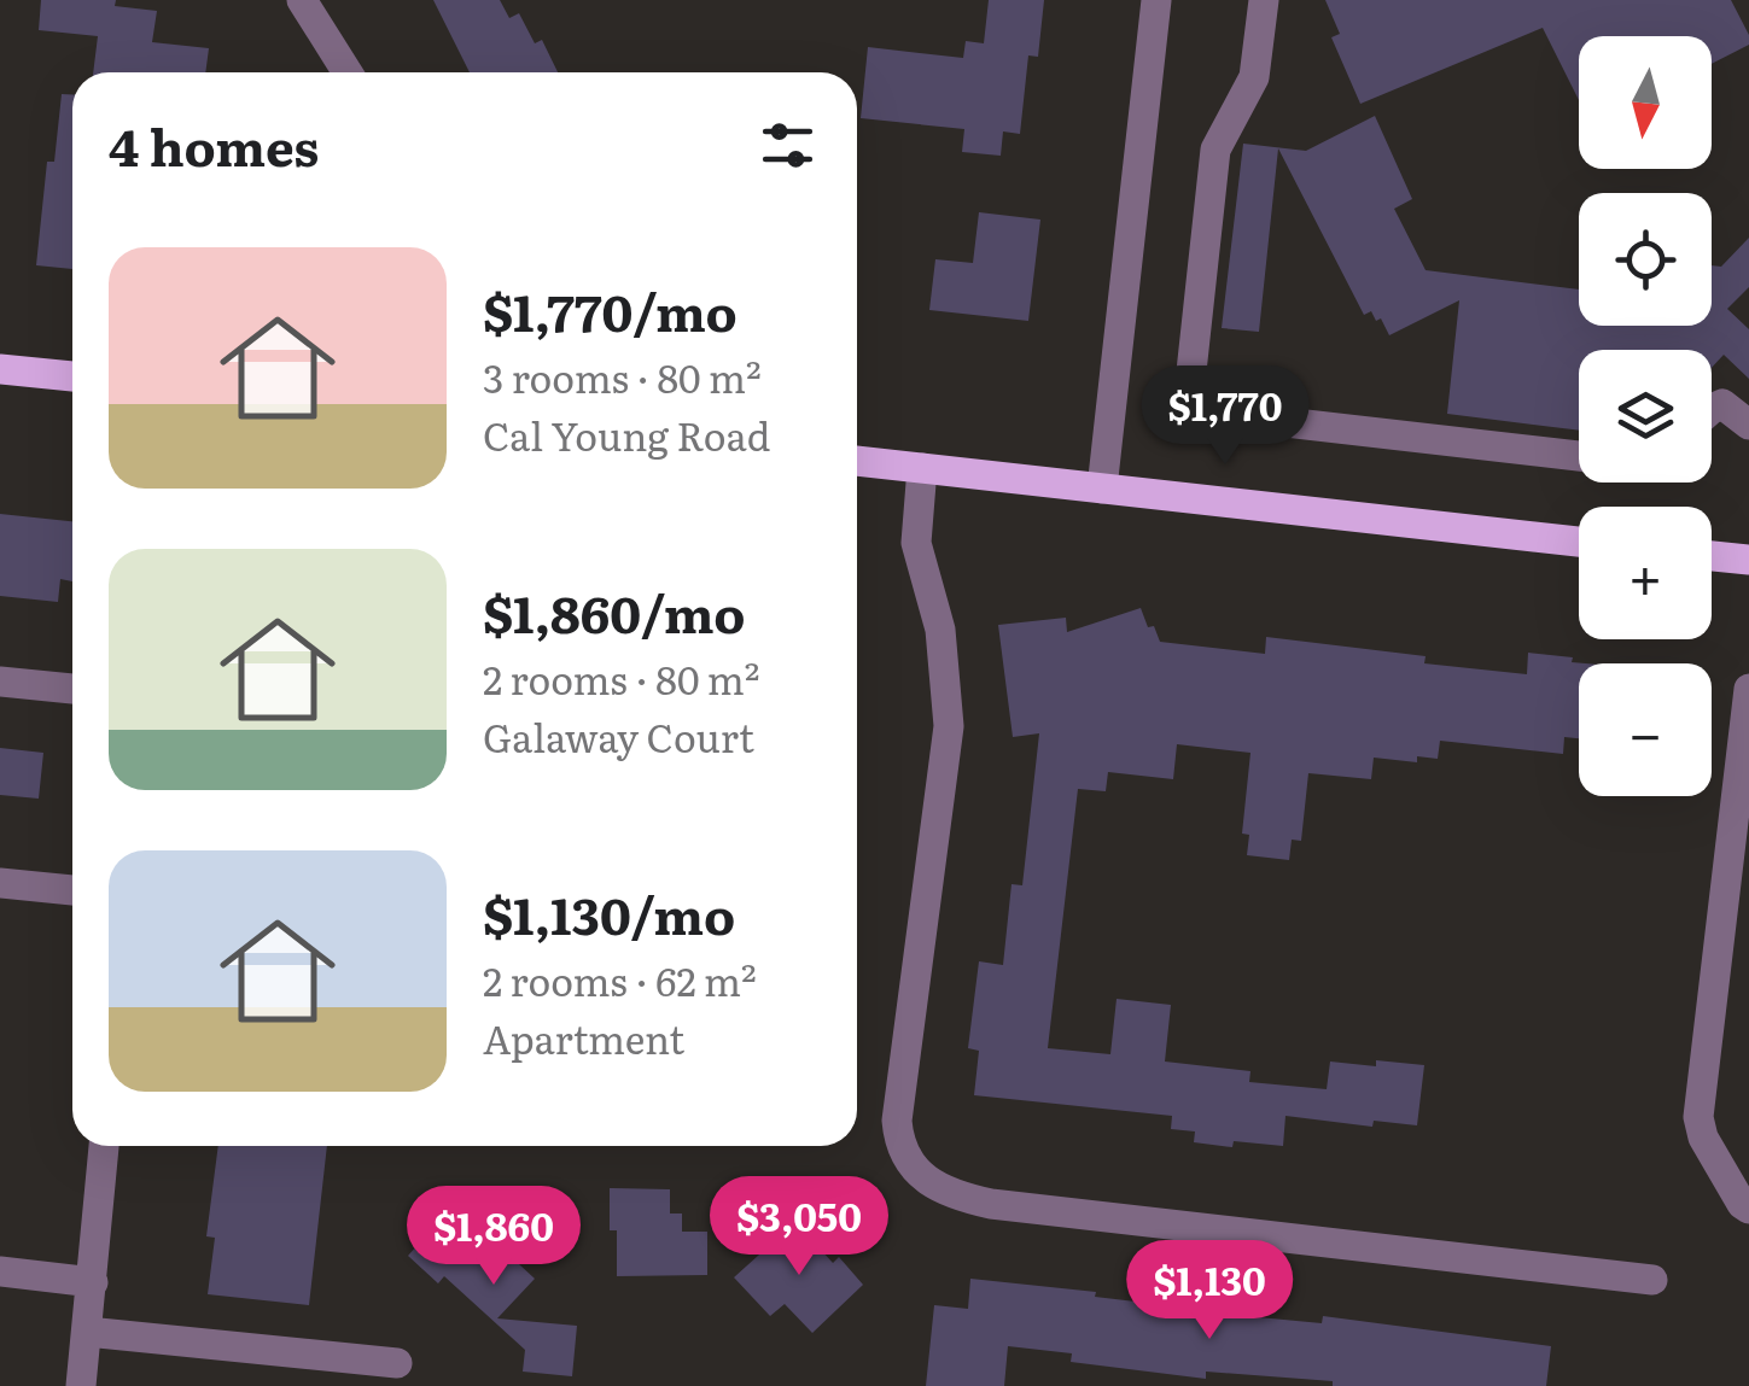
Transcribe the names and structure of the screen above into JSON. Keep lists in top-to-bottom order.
{
  "north": "bottom",
  "page": {
    "map_buttons": ["+", "−"],
    "heading": "4 homes",
    "list": [
      {
        "name": "$1,770/mo",
        "note": "3 rooms · 80 m² · Cal Young Road"
      },
      {
        "name": "$1,860/mo",
        "note": "2 rooms · 80 m² · Galaway Court"
      },
      {
        "name": "$1,130/mo",
        "note": "2 rooms · 62 m² · Apartment"
      }
    ],
    "price": [
      "$1,770",
      "$3,050",
      "$1,860",
      "$1,130"
    ]
  }
}
